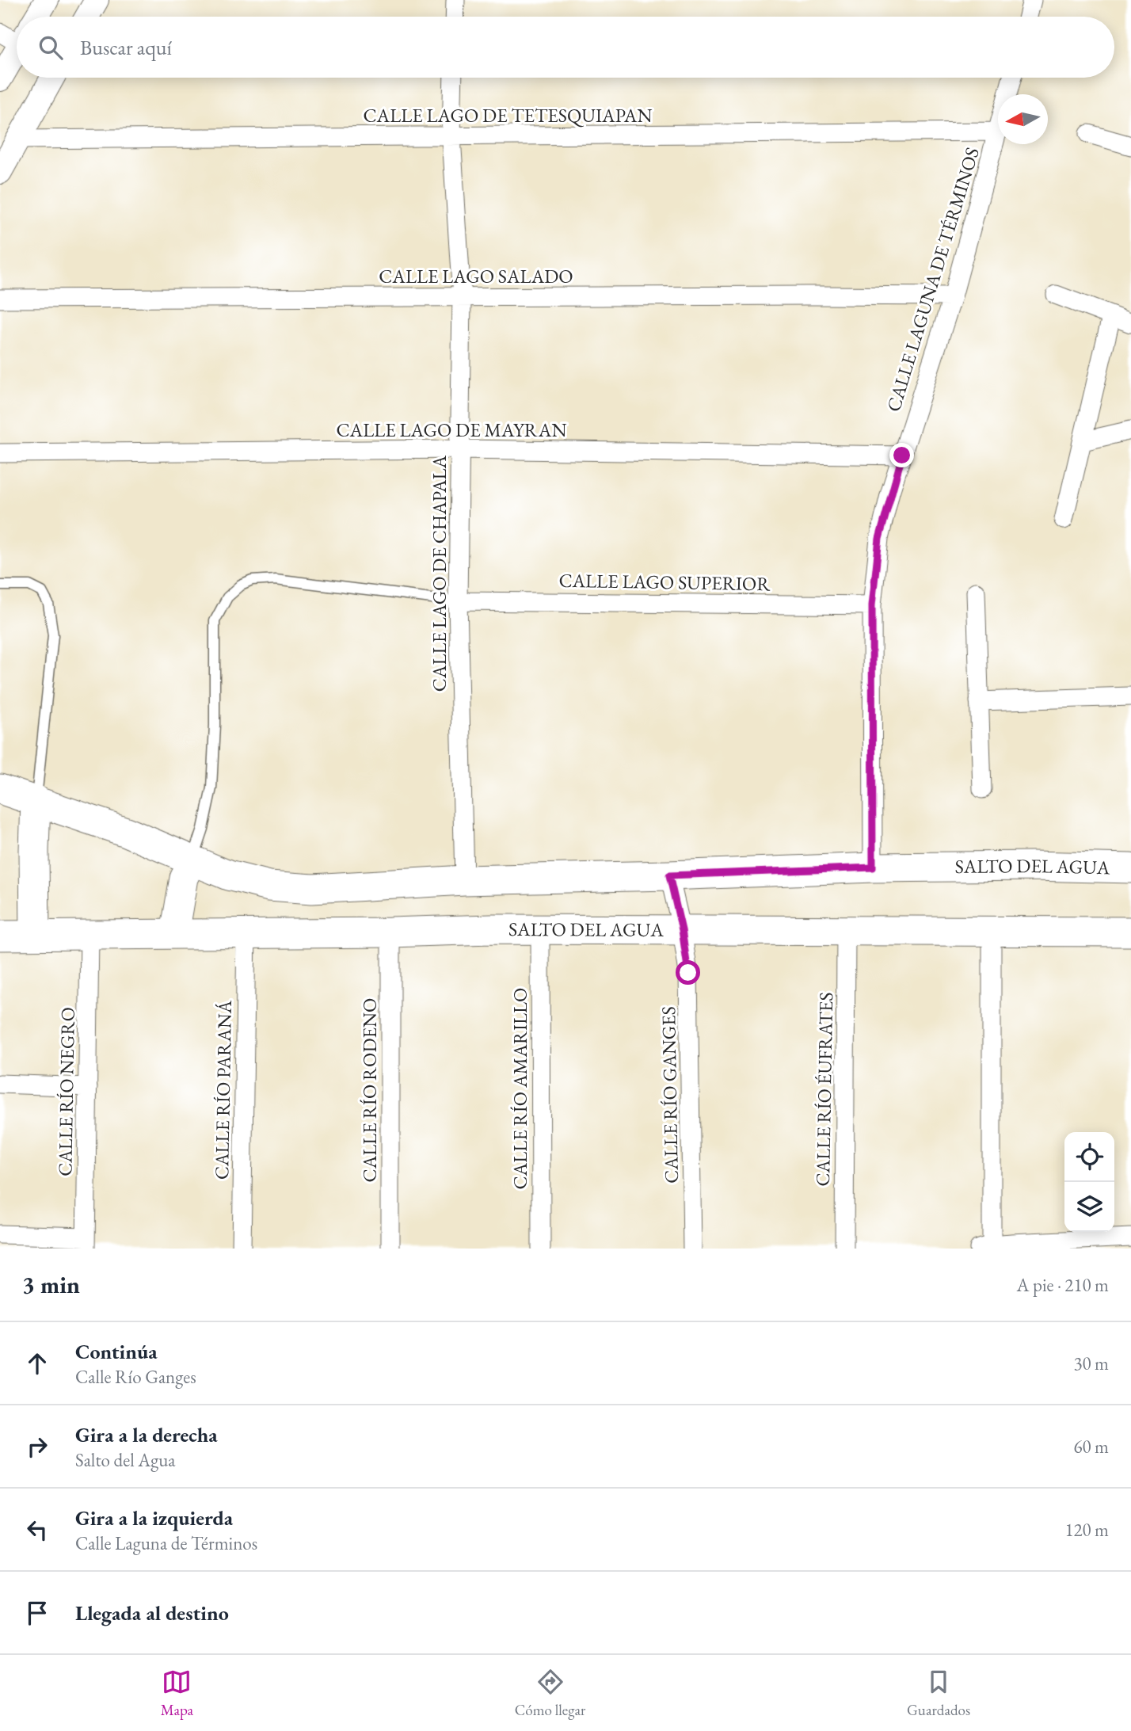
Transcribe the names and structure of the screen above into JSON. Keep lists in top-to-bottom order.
{
  "streets": {
    "main road": ["SALTO DEL AGUA"],
    "street": [
      "CALLE LAGO DE TETESQUIAPAN",
      "CALLE LAGO SALADO",
      "CALLE LAGUNA DE TÉRMINOS",
      "CALLE LAGO DE MAYRAN",
      "CALLE LAGO DE CHAPALA",
      "CALLE LAGO SUPERIOR",
      "CALLE RÍO AMARILLO",
      "CALLE RÍO ÉUFRATES",
      "CALLE RÍO PARANÁ",
      "CALLE RÍO RODENO",
      "CALLE RÍO NEGRO",
      "CALLE RÍO GANGES"
    ]
  },
  "crossings": [
    ["CALLE LAGO DE TETESQUIAPAN", "CALLE LAGO DE CHAPALA"],
    ["CALLE LAGO SALADO", "CALLE LAGUNA DE TÉRMINOS"],
    ["CALLE LAGO SALADO", "CALLE LAGO DE CHAPALA"],
    ["CALLE LAGUNA DE TÉRMINOS", "CALLE LAGO DE MAYRAN"],
    ["CALLE LAGUNA DE TÉRMINOS", "CALLE LAGO SUPERIOR"],
    ["CALLE LAGUNA DE TÉRMINOS", "SALTO DEL AGUA"],
    ["CALLE LAGO DE MAYRAN", "CALLE LAGO DE CHAPALA"],
    ["CALLE LAGO DE CHAPALA", "CALLE LAGO SUPERIOR"],
    ["CALLE LAGO DE CHAPALA", "SALTO DEL AGUA"],
    ["SALTO DEL AGUA", "CALLE RÍO AMARILLO"],
    ["SALTO DEL AGUA", "CALLE RÍO ÉUFRATES"],
    ["SALTO DEL AGUA", "CALLE RÍO PARANÁ"],
    ["SALTO DEL AGUA", "CALLE RÍO RODENO"],
    ["SALTO DEL AGUA", "CALLE RÍO NEGRO"],
    ["SALTO DEL AGUA", "CALLE RÍO GANGES"]
  ],
  "north": "left",
  "page": {
    "search": "Buscar aquí",
    "heading": ["3 min", "A pie · 210 m"],
    "list": [
      ["Continúa", "Calle Río Ganges", "30 m"],
      ["Gira a la derecha", "Salto del Agua", "60 m"],
      ["Gira a la izquierda", "Calle Laguna de Términos", "120 m"],
      "Llegada al destino"
    ],
    "nav": ["Mapa", "Cómo llegar", "Guardados"]
  }
}
